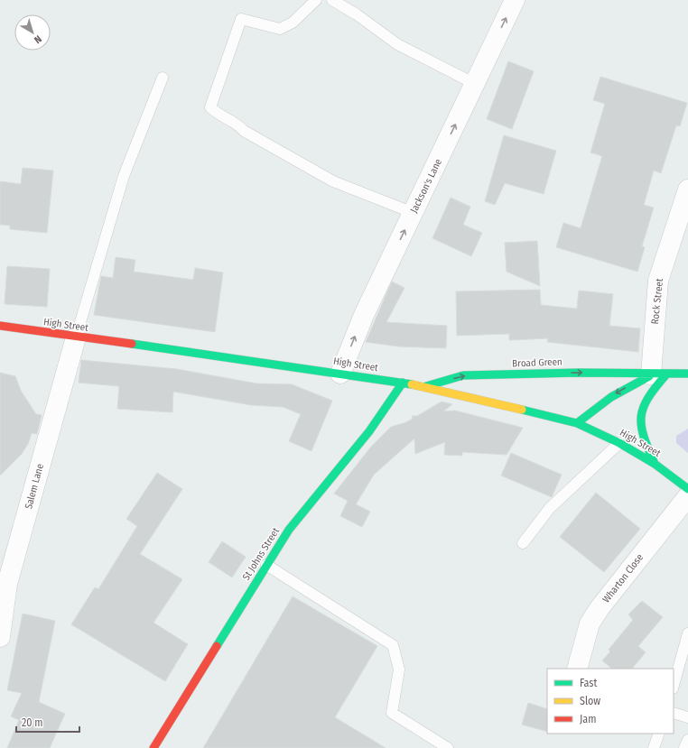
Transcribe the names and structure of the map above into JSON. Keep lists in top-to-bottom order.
{
  "streets": {
    "street": [
      "Jackson's Lane",
      "Rock Street",
      "High Street",
      "Broad Green",
      "Salem Lane",
      "St Johns Street",
      "Wharton Close"
    ]
  },
  "crossings": [
    ["Jackson's Lane", "High Street"],
    ["Rock Street", "Broad Green"],
    ["High Street", "Broad Green"],
    ["High Street", "Salem Lane"],
    ["High Street", "St Johns Street"]
  ],
  "one_way": ["Jackson's Lane"],
  "legend": ["Fast", "Slow", "Jam"],
  "scale_bar": "20 m",
  "north": "bottom right"
}
